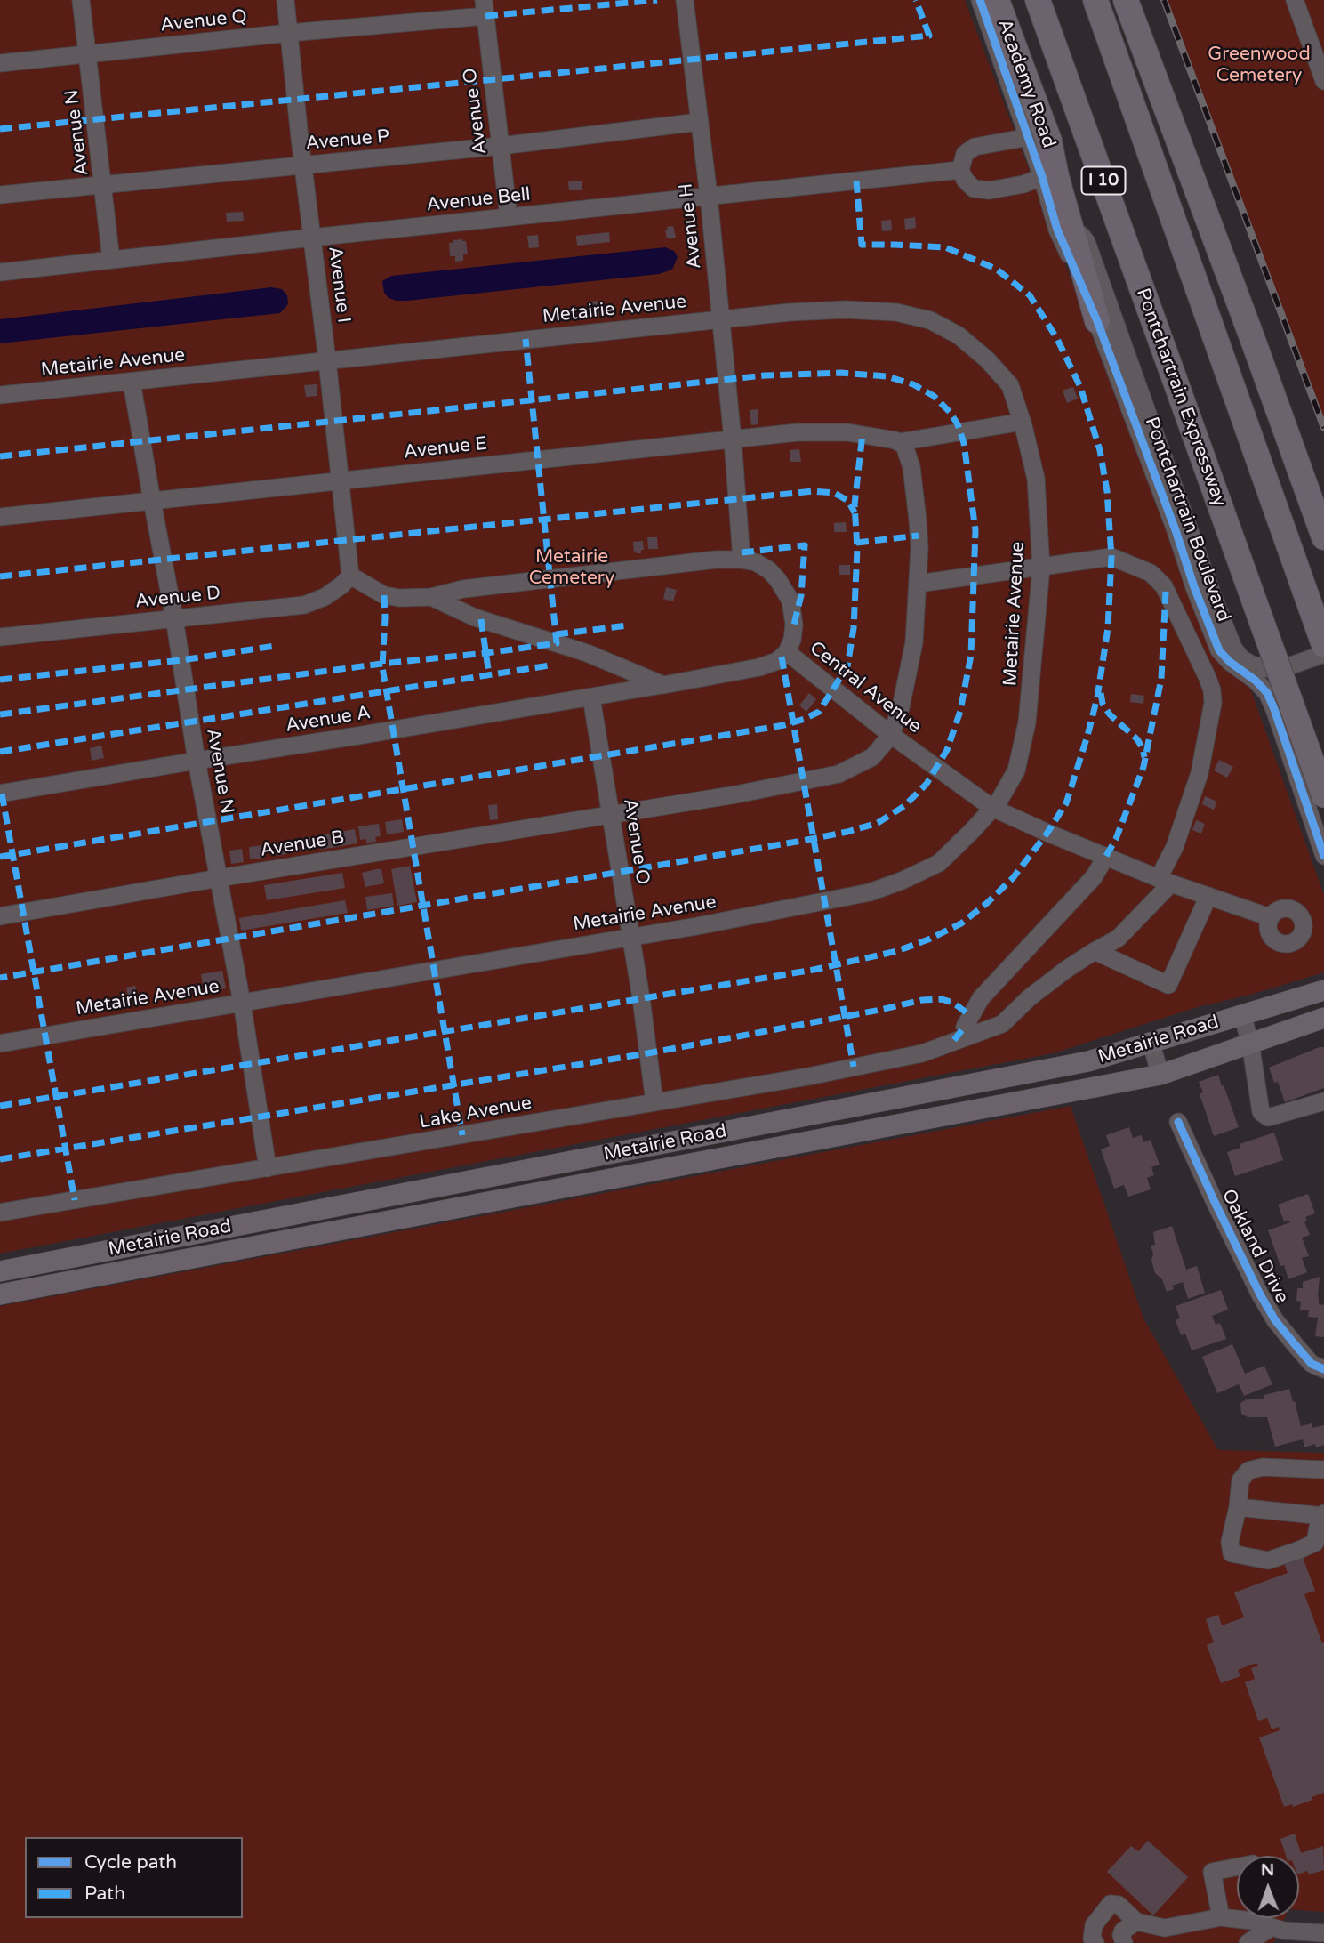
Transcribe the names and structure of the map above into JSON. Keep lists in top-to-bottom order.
{
  "streets": {
    "highway": ["I 10", "Pontchartrain Expressway"],
    "main road": ["Metairie Road"],
    "street": [
      "Avenue Q",
      "Academy Road",
      "Avenue O",
      "Avenue N",
      "Avenue P",
      "Avenue Bell",
      "Avenue H",
      "Avenue I",
      "Metairie Avenue",
      "Avenue E",
      "Pontchartrain Boulevard",
      "Avenue D",
      "Central Avenue",
      "Avenue A",
      "Avenue B",
      "Lake Avenue",
      "Oakland Drive"
    ]
  },
  "crossings": [
    ["Avenue Q", "Avenue O"],
    ["Avenue Q", "Avenue N"],
    ["Avenue Q", "Avenue I"],
    ["Academy Road", "Pontchartrain Boulevard"],
    ["Avenue O", "Avenue P"],
    ["Avenue O", "Avenue Bell"],
    ["Avenue O", "Metairie Avenue"],
    ["Avenue O", "Avenue A"],
    ["Avenue O", "Avenue B"],
    ["Avenue O", "Lake Avenue"],
    ["Avenue N", "Avenue P"],
    ["Avenue N", "Avenue Bell"],
    ["Avenue N", "Metairie Avenue"],
    ["Avenue N", "Avenue E"],
    ["Avenue N", "Avenue D"],
    ["Avenue N", "Avenue A"],
    ["Avenue N", "Avenue B"],
    ["Avenue N", "Lake Avenue"],
    ["Avenue P", "Avenue H"],
    ["Avenue P", "Avenue I"],
    ["Avenue Bell", "Avenue H"],
    ["Avenue Bell", "Avenue I"],
    ["Avenue H", "Metairie Avenue"],
    ["Avenue H", "Avenue E"],
    ["Avenue I", "Metairie Avenue"],
    ["Avenue I", "Avenue E"],
    ["Avenue I", "Avenue D"],
    ["Metairie Avenue", "Avenue E"],
    ["Metairie Avenue", "Central Avenue"],
    ["Metairie Avenue", "Lake Avenue"],
    ["Central Avenue", "Avenue A"],
    ["Central Avenue", "Lake Avenue"]
  ],
  "parks": ["Greenwood Cemetery", "Metairie Cemetery"],
  "legend": ["Cycle path", "Path"],
  "north": "top"
}
